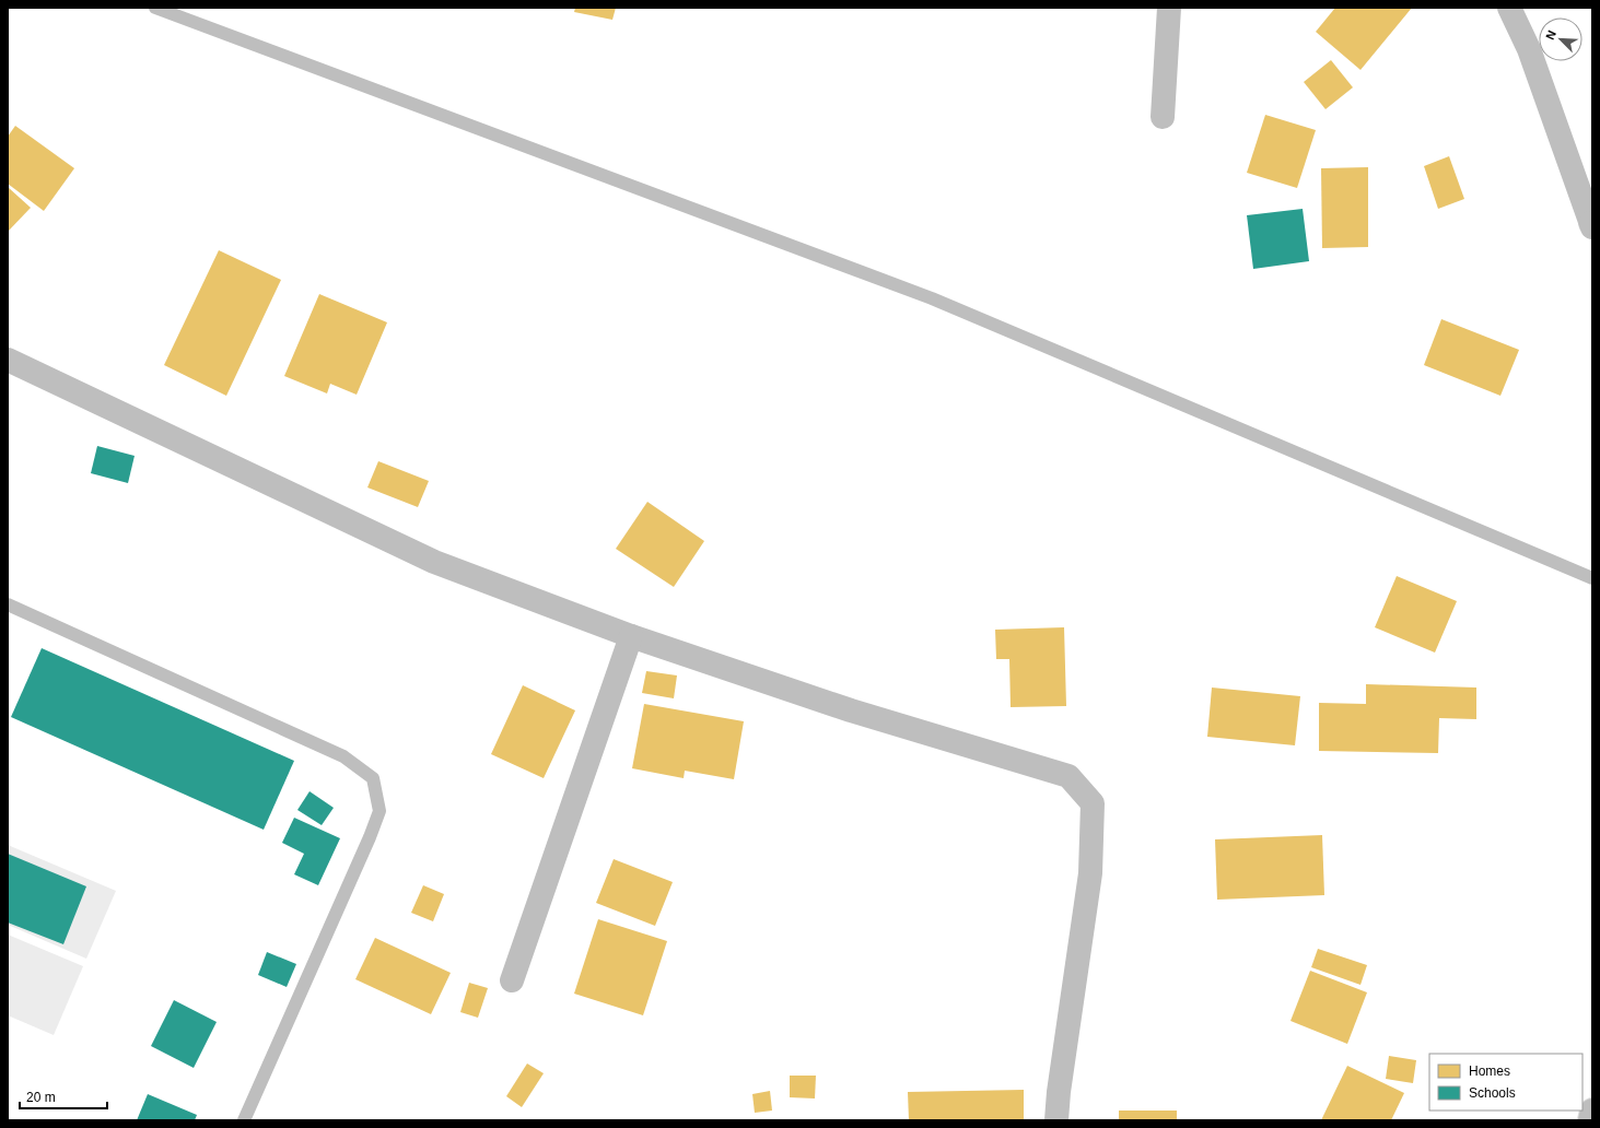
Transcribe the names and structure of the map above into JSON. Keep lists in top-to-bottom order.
{
  "legend": ["Homes", "Schools"],
  "scale_bar": "20 m",
  "north": "top left"
}
